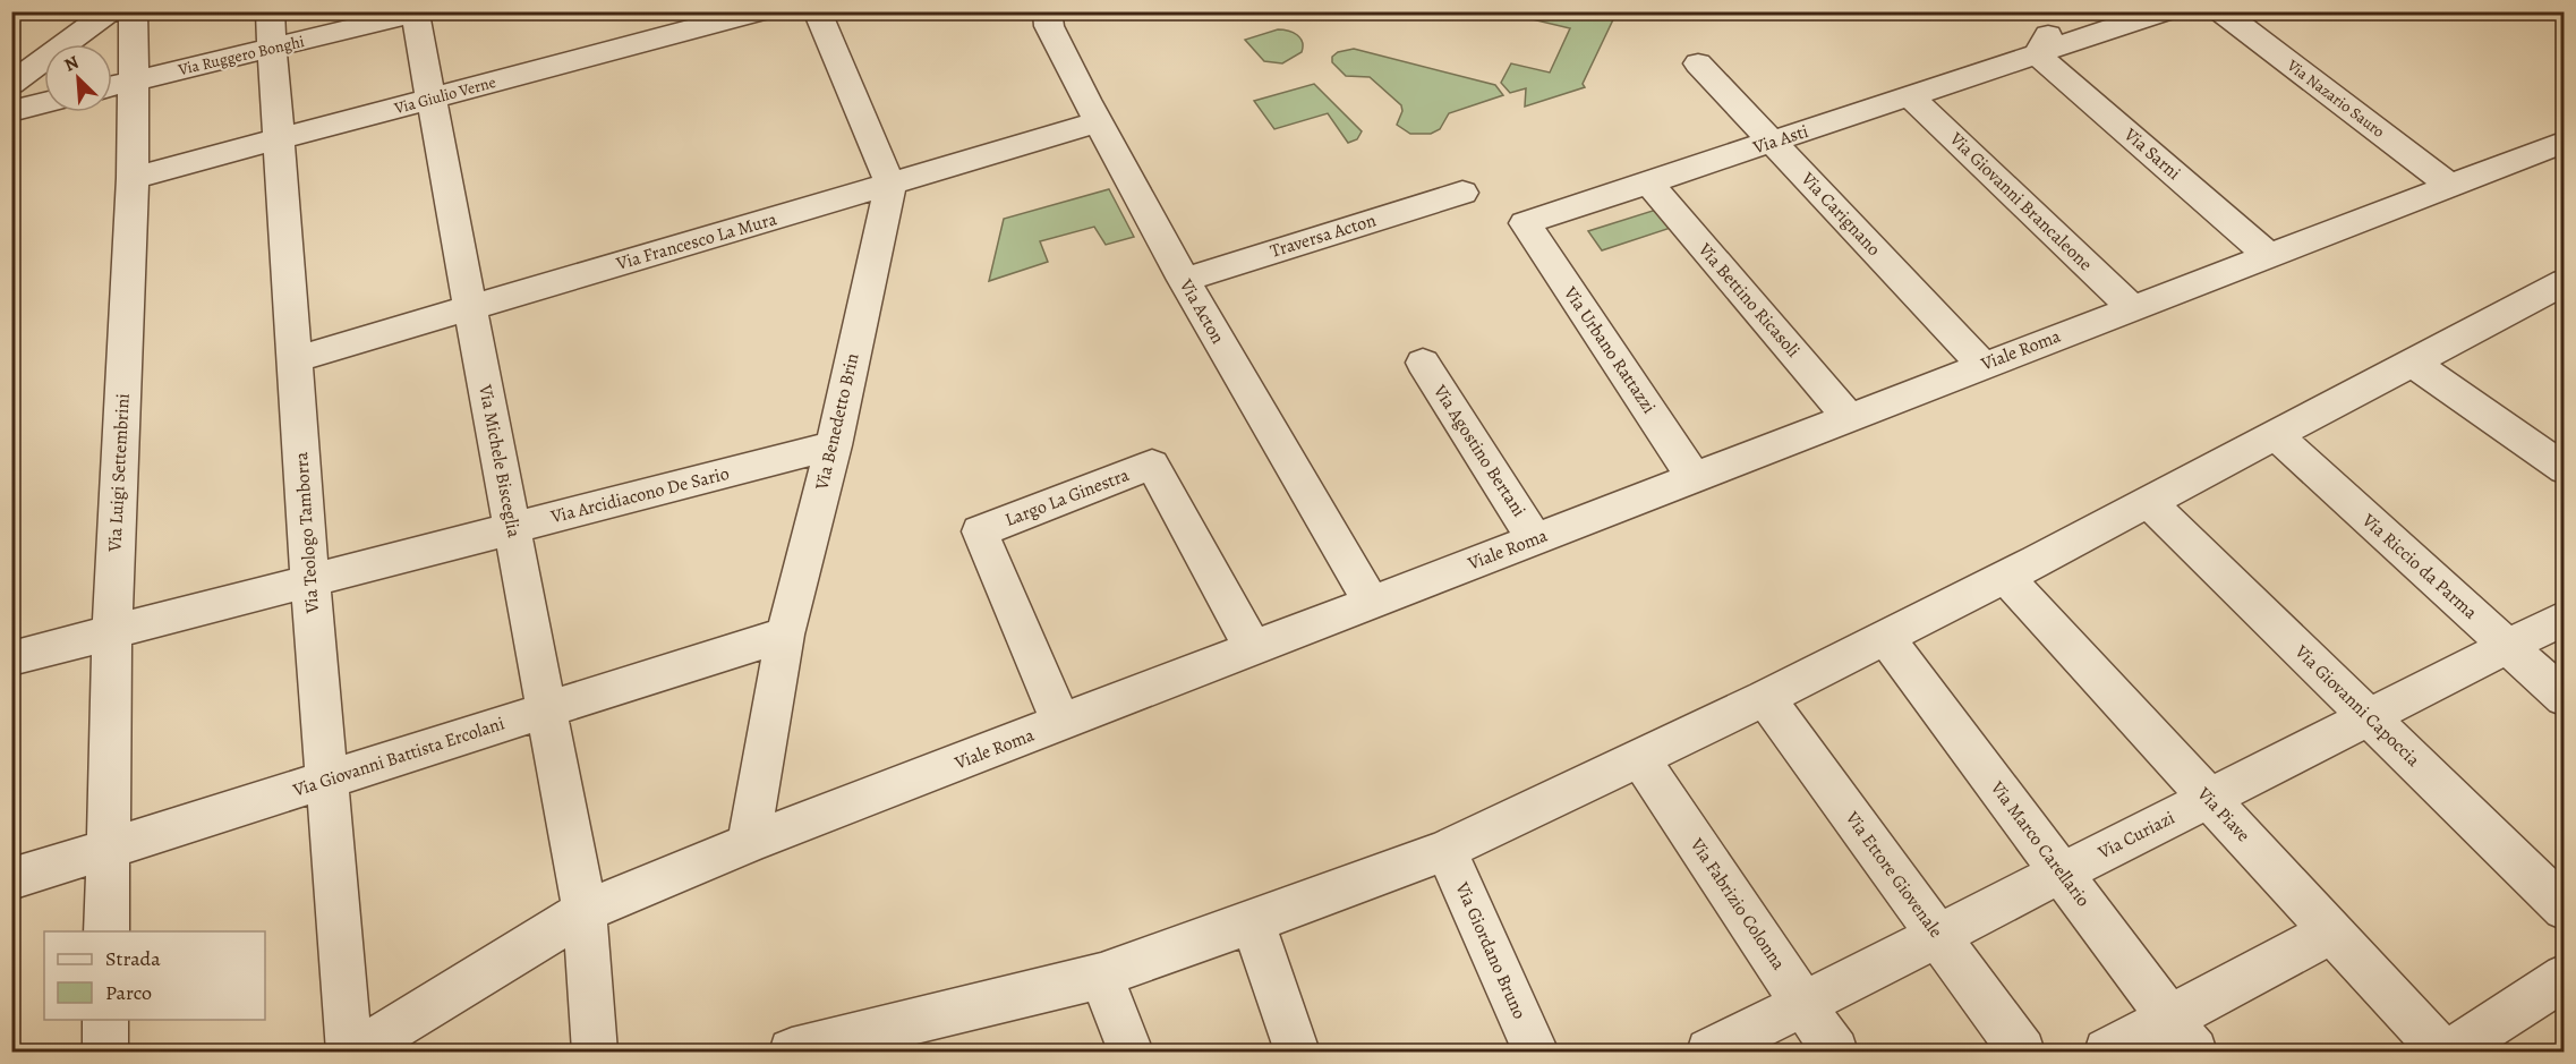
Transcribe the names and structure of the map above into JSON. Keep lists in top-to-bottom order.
{
  "streets": {
    "street": [
      "Via Ruggero Bonghi",
      "Via Giulio Verne",
      "Via Nazario Sauro",
      "Via Asti",
      "Via Sarni",
      "Via Giovanni Brancaleone",
      "Via Carignano",
      "Traversa Acton",
      "Via Francesco La Mura",
      "Via Bettino Ricasoli",
      "Via Acton",
      "Via Urbano Rattazzi",
      "Viale Roma",
      "Via Benedetto Brin",
      "Via Agostino Bertani",
      "Via Michele Bisceglia",
      "Via Luigi Settembrini",
      "Via Arcidiacono De Sario",
      "Largo La Ginestra",
      "Via Teologo Tamborra",
      "Via Riccio da Parma",
      "Via Giovanni Capoccia",
      "Via Giovanni Battista Ercolani",
      "Via Piave",
      "Via Curiazi",
      "Via Marco Carellario",
      "Via Ettore Giovenale",
      "Via Fabrizio Colonna",
      "Via Giordano Bruno"
    ]
  },
  "crossings": [
    ["Via Ruggero Bonghi", "Via Michele Bisceglia"],
    ["Via Ruggero Bonghi", "Via Luigi Settembrini"],
    ["Via Ruggero Bonghi", "Via Teologo Tamborra"],
    ["Via Giulio Verne", "Via Michele Bisceglia"],
    ["Via Giulio Verne", "Via Luigi Settembrini"],
    ["Via Giulio Verne", "Via Teologo Tamborra"],
    ["Via Nazario Sauro", "Viale Roma"],
    ["Via Asti", "Via Sarni"],
    ["Via Asti", "Via Giovanni Brancaleone"],
    ["Via Asti", "Via Carignano"],
    ["Via Asti", "Via Bettino Ricasoli"],
    ["Via Asti", "Via Urbano Rattazzi"],
    ["Via Sarni", "Viale Roma"],
    ["Via Giovanni Brancaleone", "Viale Roma"],
    ["Via Carignano", "Viale Roma"],
    ["Traversa Acton", "Via Acton"],
    ["Via Francesco La Mura", "Via Acton"],
    ["Via Francesco La Mura", "Via Benedetto Brin"],
    ["Via Francesco La Mura", "Via Michele Bisceglia"],
    ["Via Francesco La Mura", "Via Teologo Tamborra"],
    ["Via Bettino Ricasoli", "Viale Roma"],
    ["Via Acton", "Viale Roma"],
    ["Via Urbano Rattazzi", "Viale Roma"],
    ["Viale Roma", "Via Benedetto Brin"],
    ["Viale Roma", "Via Agostino Bertani"],
    ["Viale Roma", "Via Michele Bisceglia"],
    ["Viale Roma", "Largo La Ginestra"],
    ["Via Benedetto Brin", "Via Arcidiacono De Sario"],
    ["Via Benedetto Brin", "Via Giovanni Battista Ercolani"],
    ["Via Michele Bisceglia", "Via Arcidiacono De Sario"],
    ["Via Michele Bisceglia", "Via Giovanni Battista Ercolani"],
    ["Via Luigi Settembrini", "Via Arcidiacono De Sario"],
    ["Via Luigi Settembrini", "Via Giovanni Battista Ercolani"],
    ["Via Arcidiacono De Sario", "Via Teologo Tamborra"],
    ["Via Teologo Tamborra", "Via Giovanni Battista Ercolani"],
    ["Via Riccio da Parma", "Via Curiazi"],
    ["Via Giovanni Capoccia", "Via Curiazi"],
    ["Via Piave", "Via Curiazi"],
    ["Via Curiazi", "Via Marco Carellario"],
    ["Via Curiazi", "Via Ettore Giovenale"],
    ["Via Curiazi", "Via Fabrizio Colonna"]
  ],
  "legend": ["Strada", "Parco"],
  "north": "top left"
}
